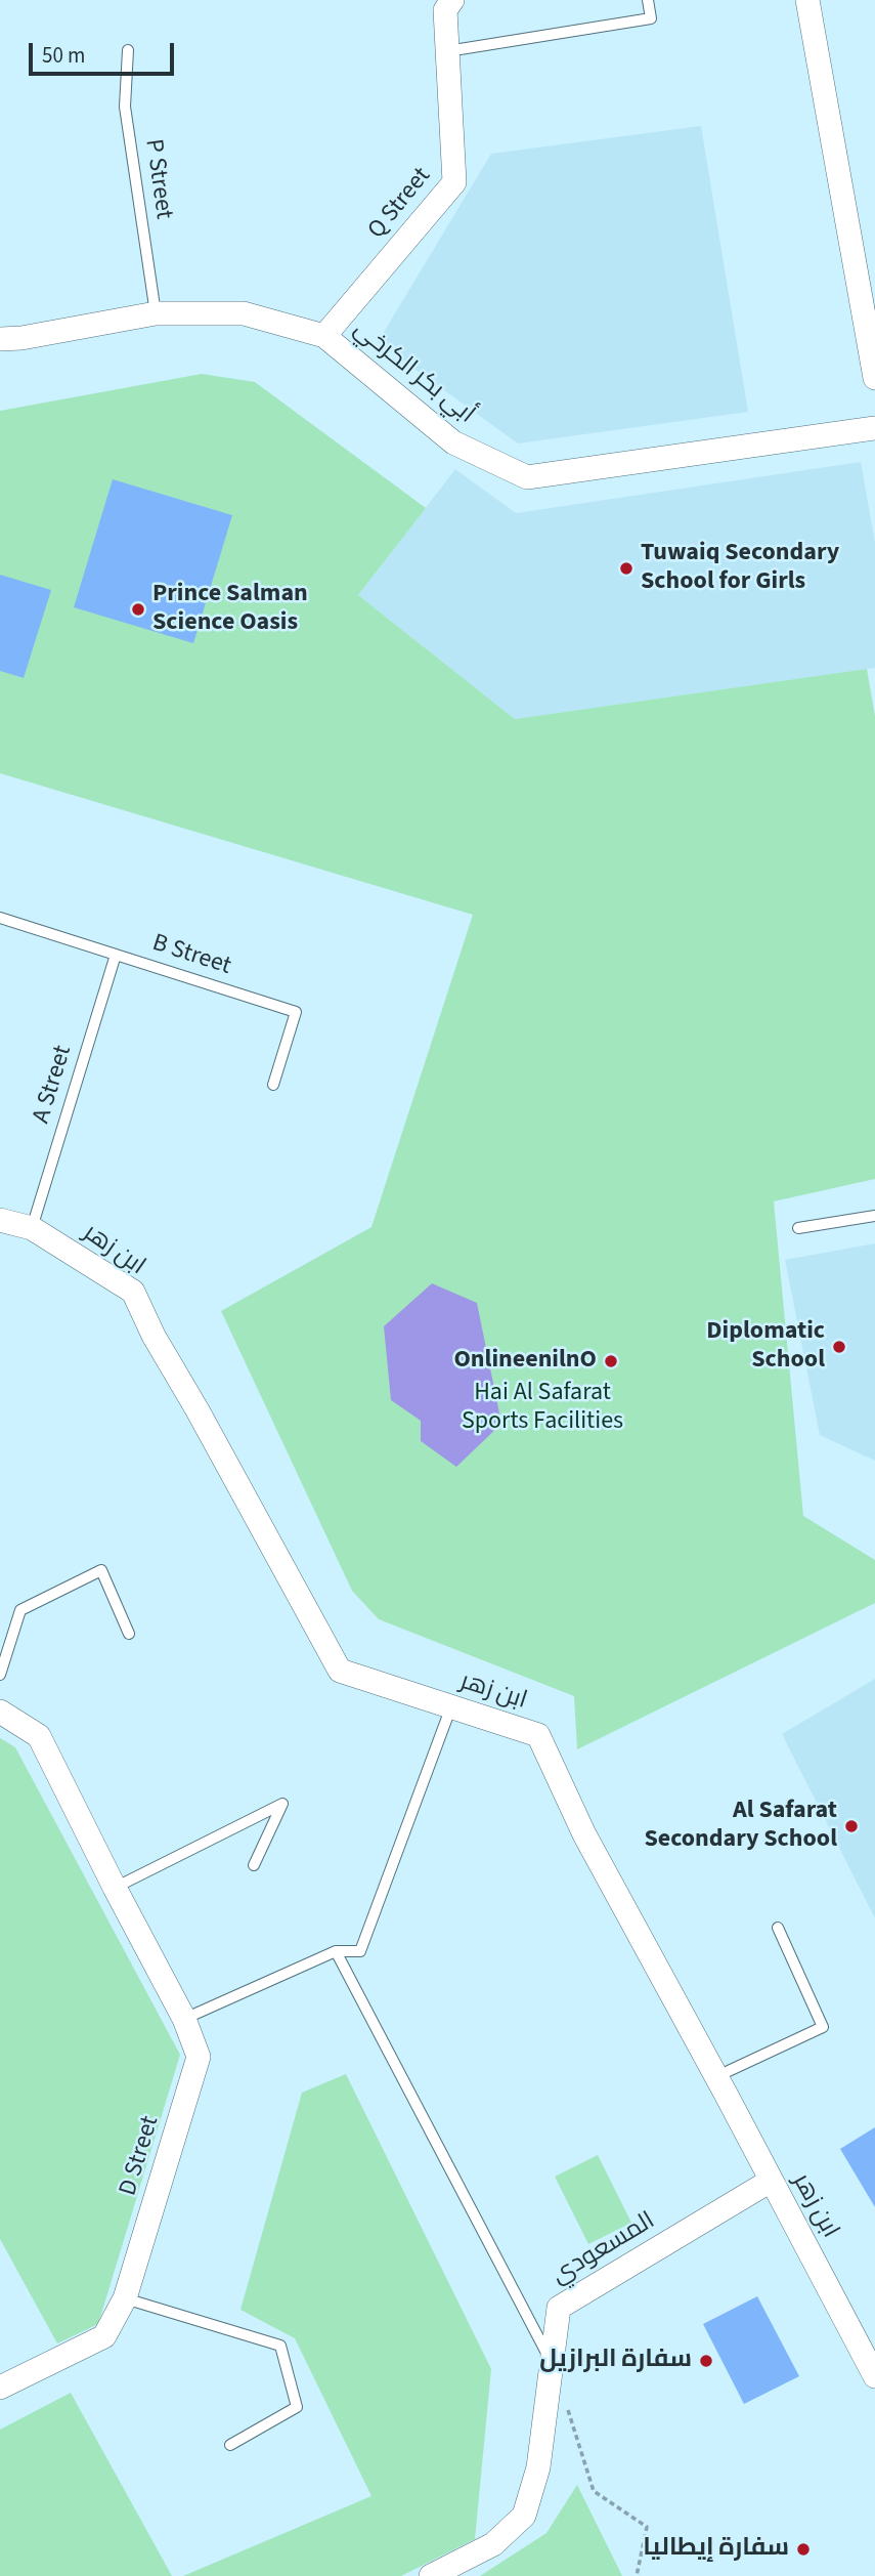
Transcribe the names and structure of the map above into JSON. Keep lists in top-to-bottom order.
{
  "streets": {
    "street": [
      "Q Street",
      "أبي بكر الكرخي",
      "ابن زهر",
      "D Street",
      "المسعودي"
    ],
    "lane": ["P Street", "B Street", "A Street"]
  },
  "crossings": [
    ["P Street", "أبي بكر الكرخي"],
    ["Q Street", "أبي بكر الكرخي"],
    ["B Street", "A Street"],
    ["A Street", "ابن زهر"],
    ["ابن زهر", "المسعودي"]
  ],
  "parks": ["Hai Al Safarat Sports Facilities"],
  "places": [
    "Tuwaiq Secondary School for Girls",
    "Prince Salman Science Oasis",
    "Diplomatic School",
    "OnlineenilnO",
    "Al Safarat Secondary School",
    "سفارة البرازيل",
    "سفارة إيطاليا"
  ],
  "scale_bar": "50 m"
}
